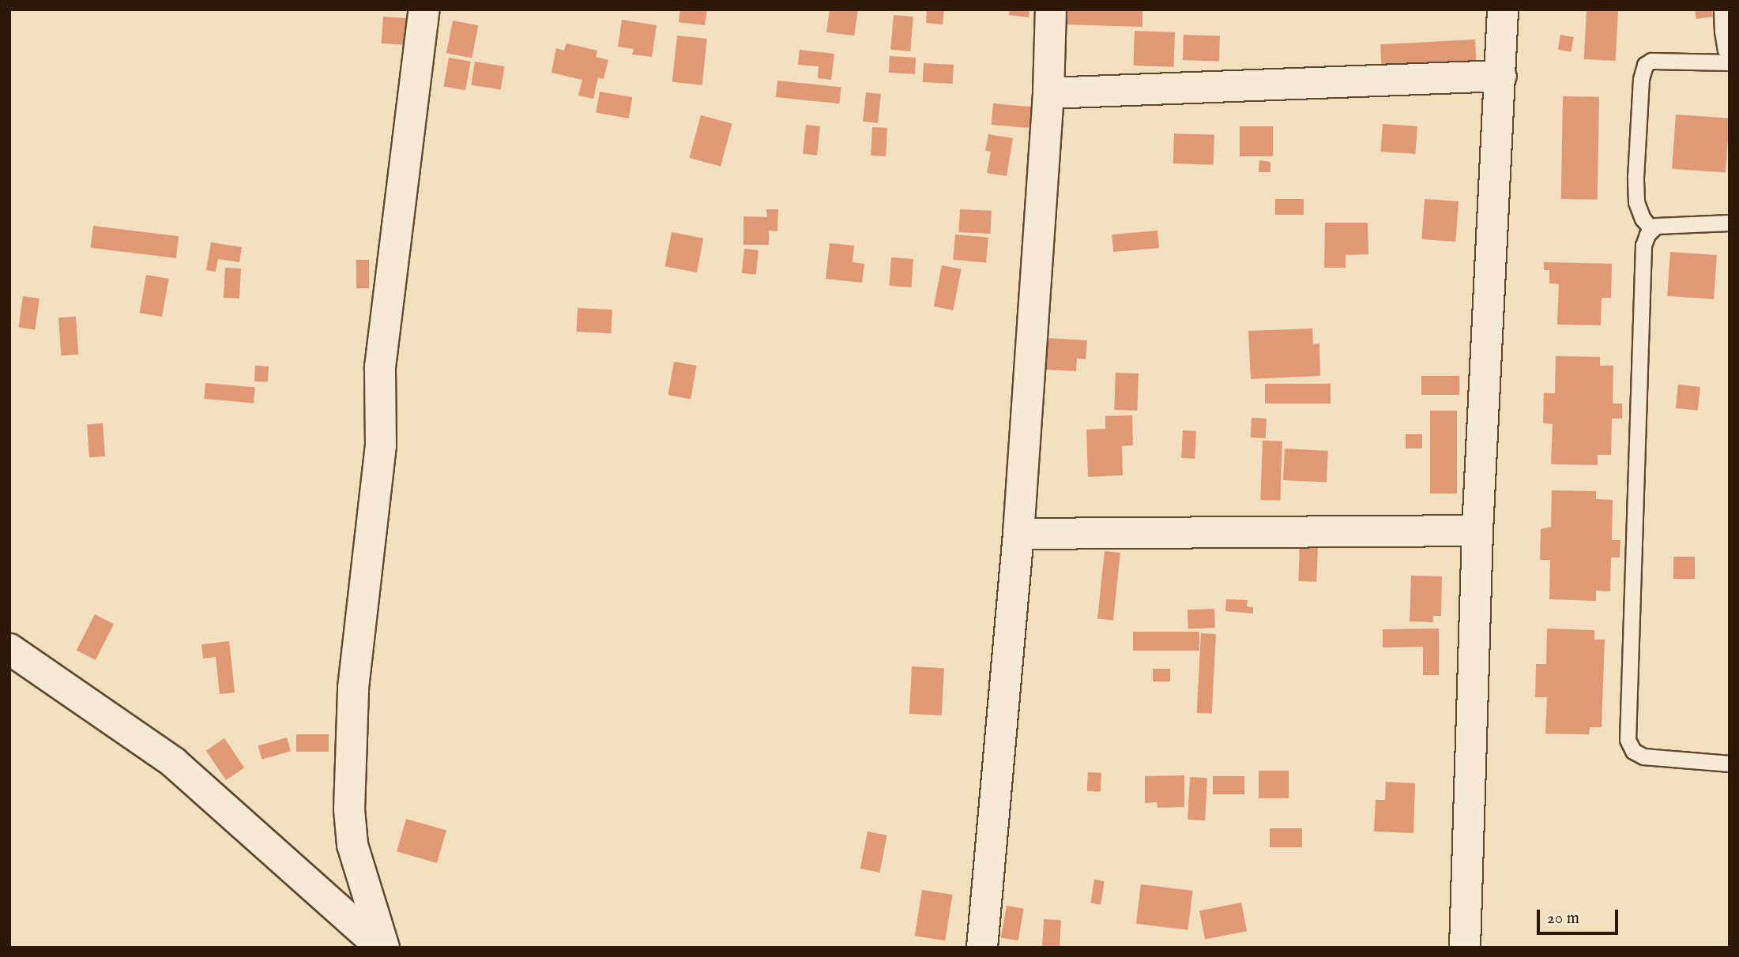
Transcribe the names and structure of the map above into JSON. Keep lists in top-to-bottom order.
{
  "scale_bar": "20 m"
}
